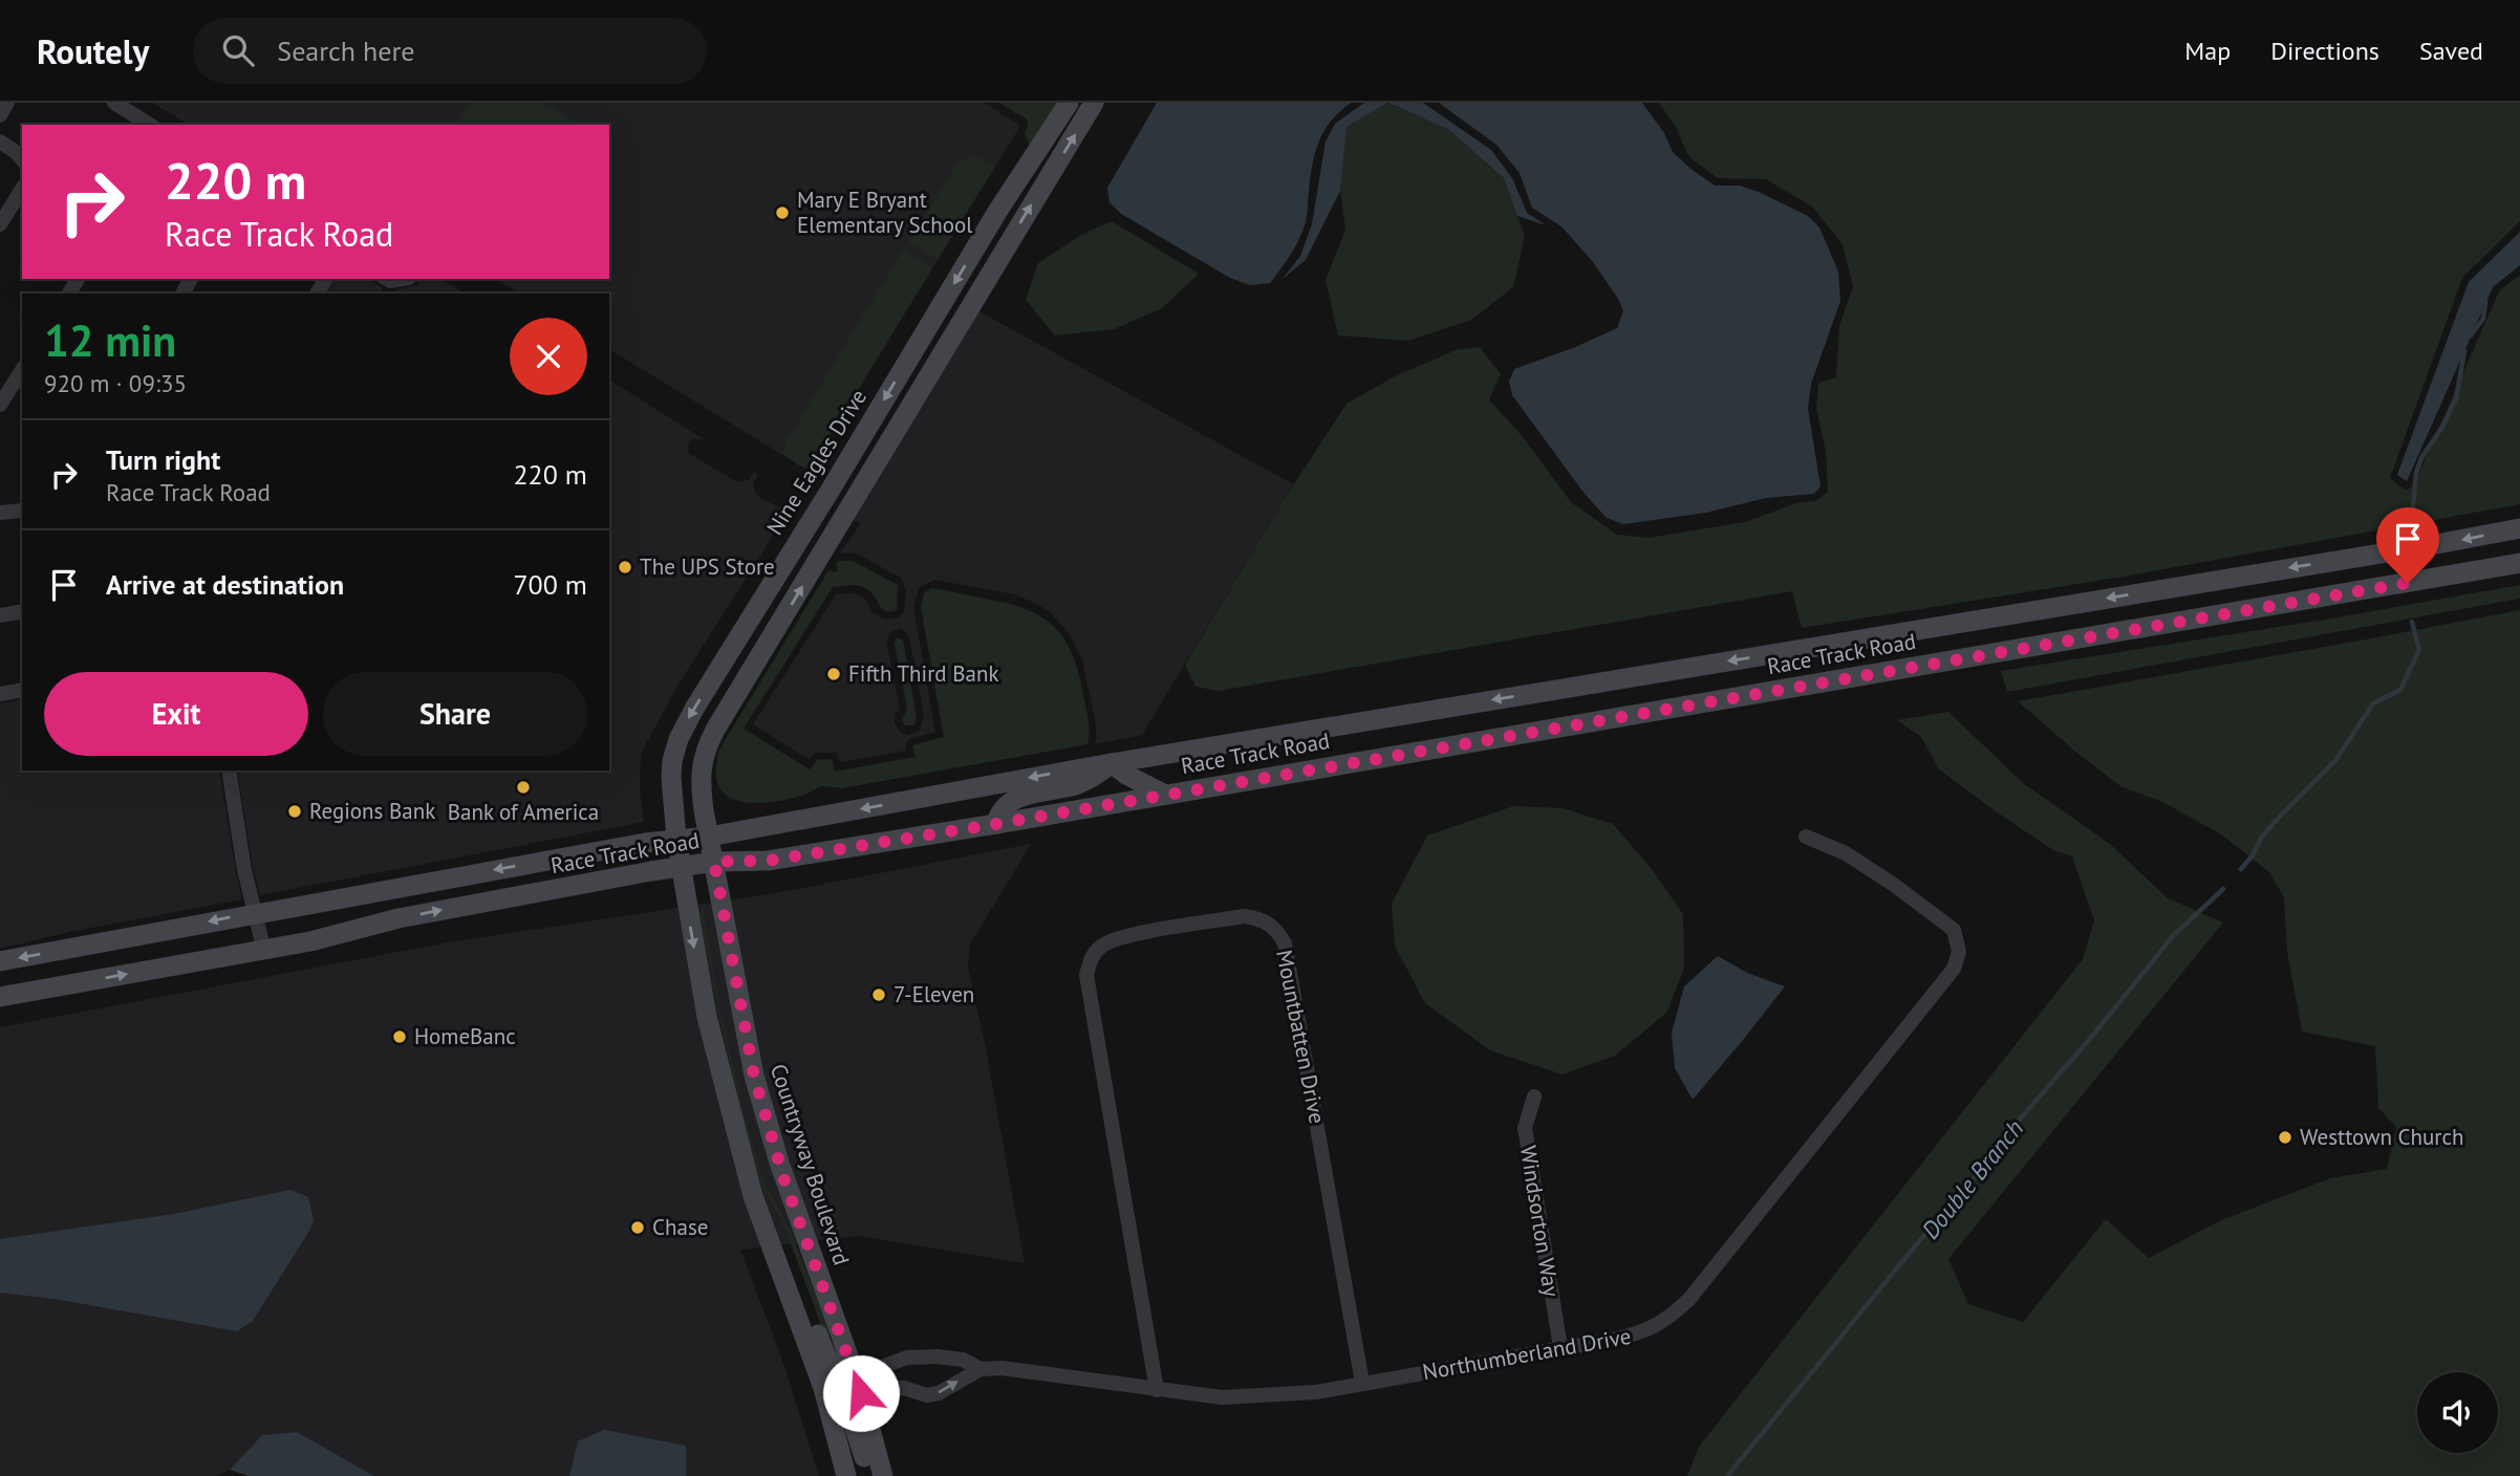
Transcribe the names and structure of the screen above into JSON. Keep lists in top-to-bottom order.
{
  "streets": {
    "main road": ["Nine Eagles Drive", "Race Track Road", "Countryway Boulevard"],
    "street": ["Mountbatten Drive", "Windsorton Way", "Northumberland Drive"]
  },
  "crossings": [
    ["Nine Eagles Drive", "Race Track Road"],
    ["Race Track Road", "Countryway Boulevard"],
    ["Mountbatten Drive", "Northumberland Drive"],
    ["Countryway Boulevard", "Northumberland Drive"],
    ["Windsorton Way", "Northumberland Drive"]
  ],
  "water": ["Double Branch"],
  "places": [
    "Mary E Bryant Elementary School",
    "The UPS Store",
    "Fifth Third Bank",
    "Bank of America",
    "Regions Bank",
    "7-Eleven",
    "HomeBanc",
    "Westtown Church",
    "Chase"
  ],
  "page": {
    "header": "Routely",
    "search": "Search here",
    "nav": ["Map", "Directions", "Saved"],
    "turn": ["220 m", "Race Track Road"],
    "heading": ["12 min", "920 m · 09:35"],
    "list": [
      {
        "name": "Turn right",
        "note": "Race Track Road",
        "value": "220 m"
      },
      {
        "name": "Arrive at destination",
        "value": "700 m"
      }
    ],
    "buttons": ["Exit", "Share"]
  }
}
